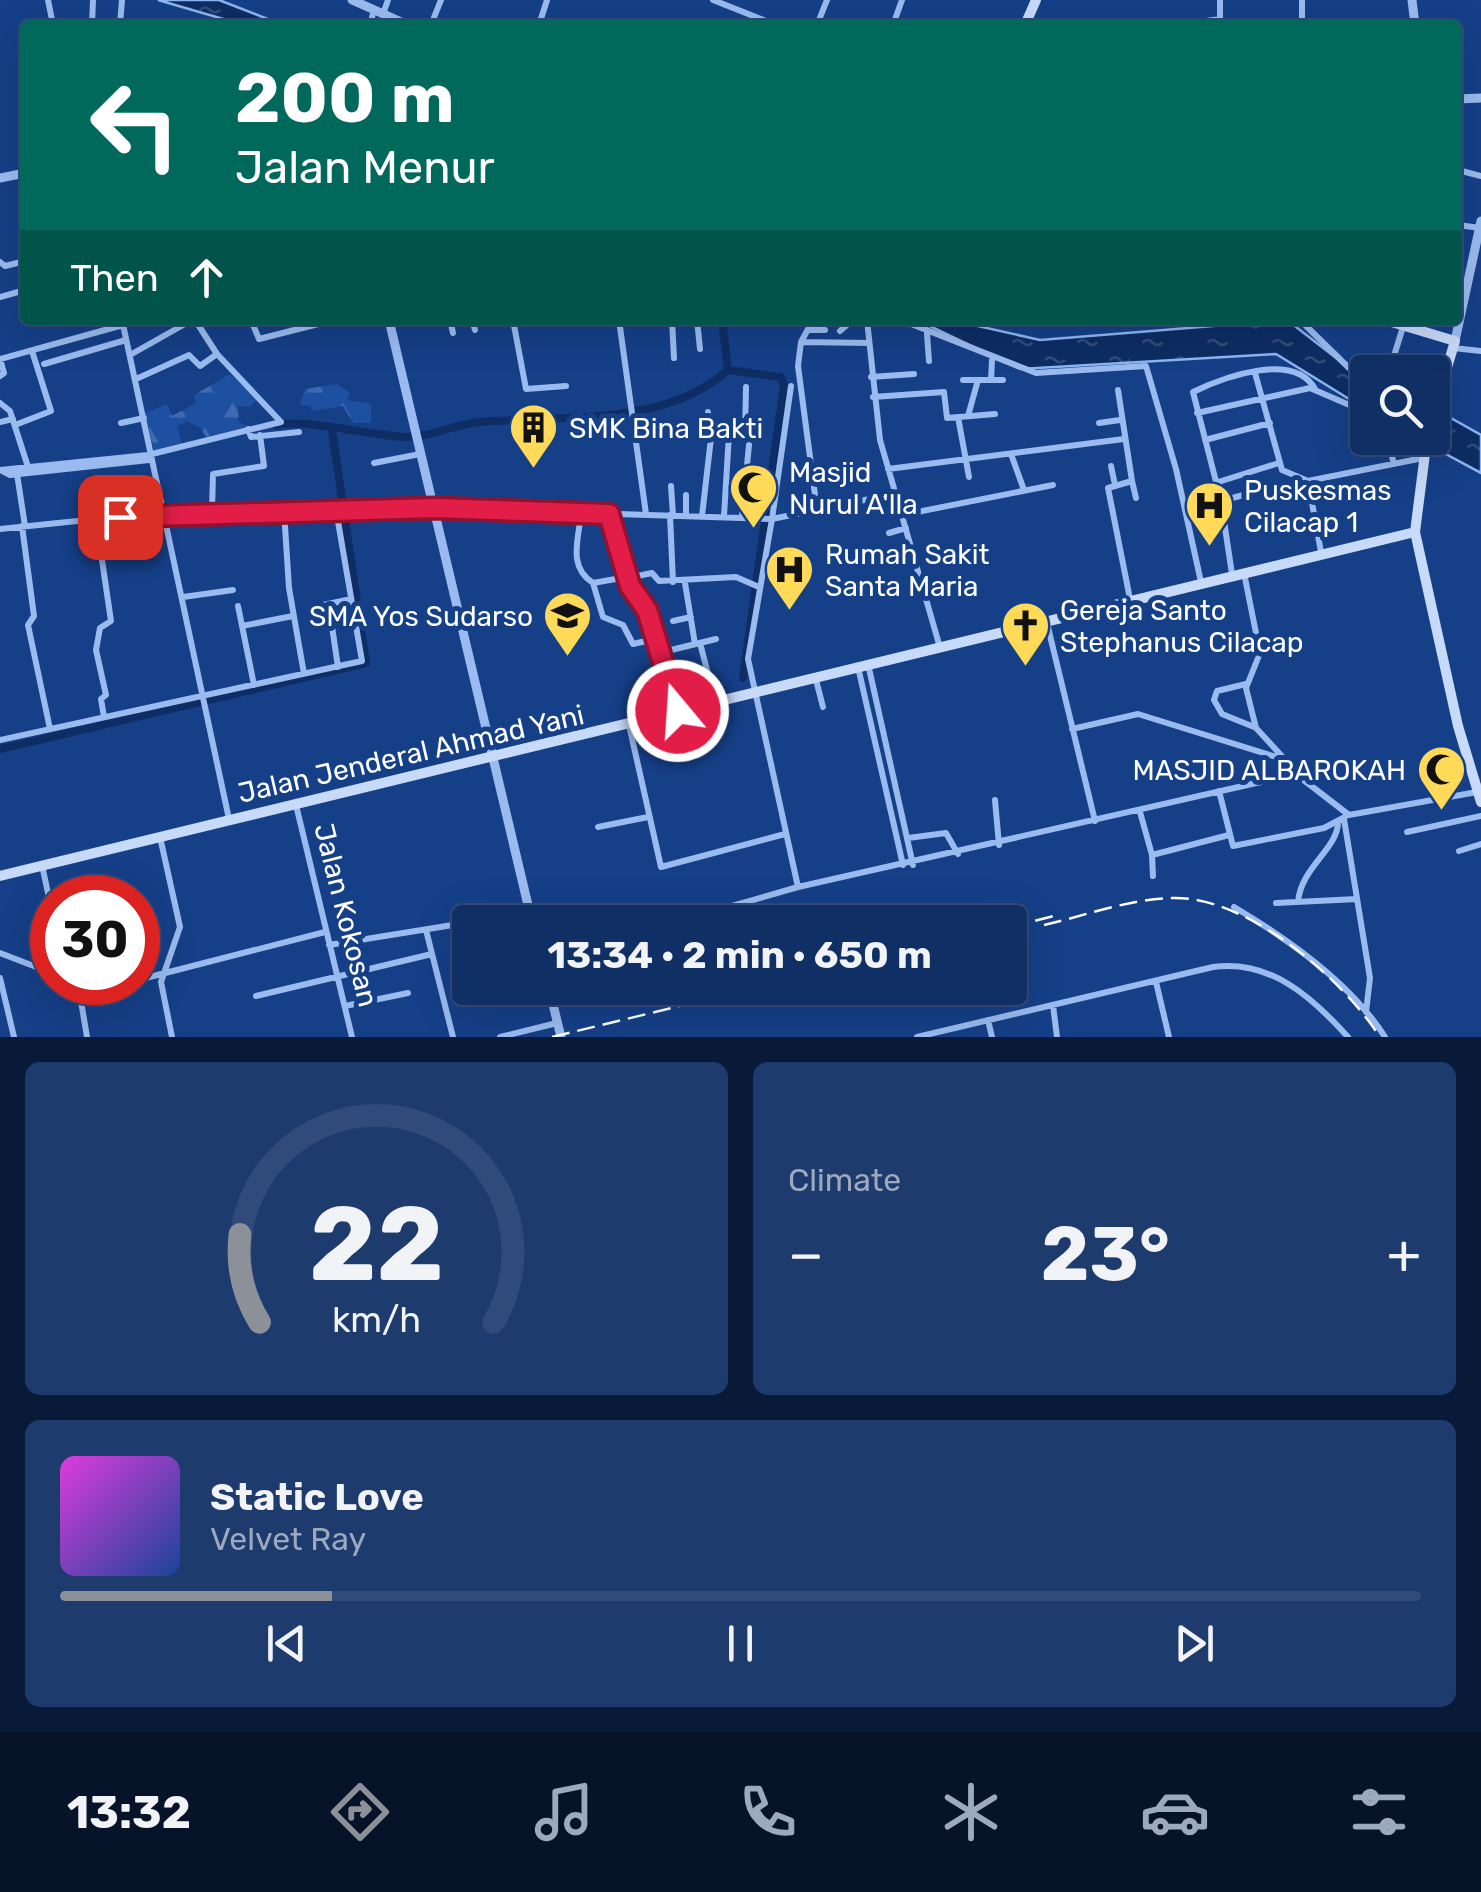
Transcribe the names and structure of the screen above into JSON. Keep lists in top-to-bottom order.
{
  "streets": {
    "main road": ["Jalan Jenderal Ahmad Yani"],
    "street": ["Jalan Kokosan"]
  },
  "crossings": [
    ["Jalan Jenderal Ahmad Yani", "Jalan Kokosan"]
  ],
  "places": {
    "building": ["SMK Bina Bakti"],
    "mosque": ["Masjid Nurul A'lla", "MASJID ALBAROKAH"],
    "hospital": ["Puskesmas Cilacap 1", "Rumah Sakit Santa Maria"],
    "school or university": ["SMA Yos Sudarso"],
    "church": ["Gereja Santo Stephanus Cilacap"]
  },
  "page": {
    "turn": ["200 m", "Jalan Menur"],
    "then": "Then",
    "limit": "30",
    "trip": "13:34 · 2 min · 650 m",
    "tile": "Climate",
    "heat": ["−", "23°", "+"],
    "song": ["Static Love", "Velvet Ray"],
    "tabs": "13:32",
    "gauge": ["22", "km/h"]
  }
}
